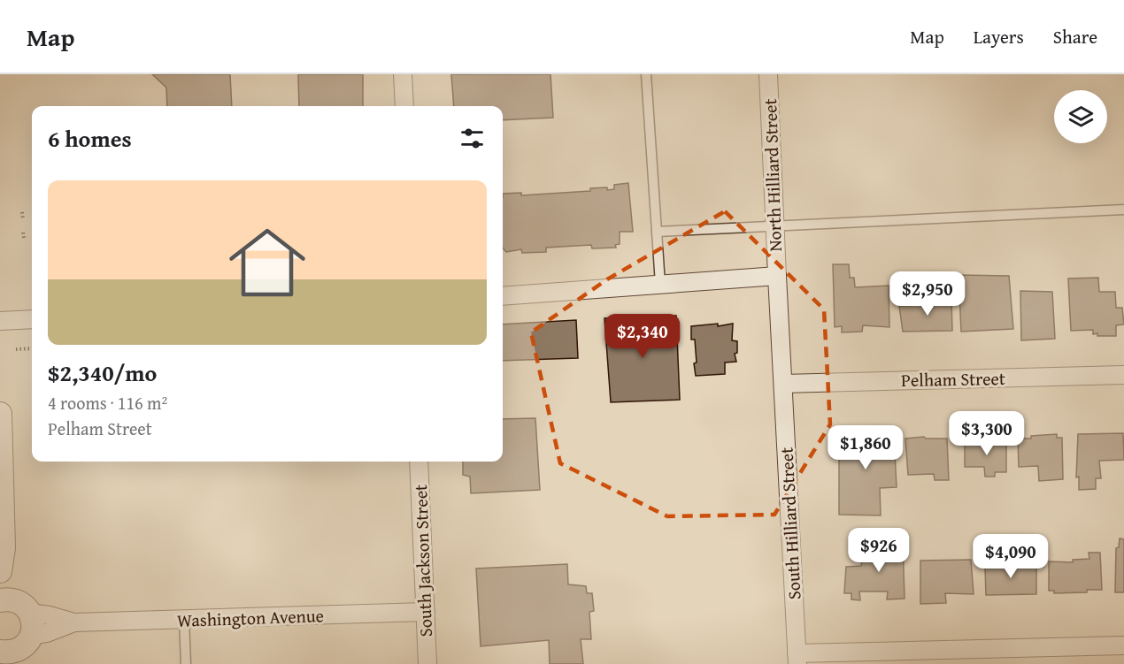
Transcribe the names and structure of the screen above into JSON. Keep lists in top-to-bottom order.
{
  "streets": {
    "street": [
      "North Hilliard Street",
      "Pelham Street",
      "South Hilliard Street",
      "South Jackson Street",
      "Washington Avenue"
    ]
  },
  "crossings": [
    ["North Hilliard Street", "Pelham Street"],
    ["North Hilliard Street", "South Hilliard Street"],
    ["Pelham Street", "South Hilliard Street"],
    ["South Jackson Street", "Washington Avenue"]
  ],
  "page": {
    "header": "Map",
    "nav": ["Map", "Layers", "Share"],
    "heading": "6 homes",
    "list": [
      {
        "name": "$2,340/mo",
        "note": "4 rooms · 116 m² · Pelham Street"
      }
    ],
    "price": [
      "$2,950",
      "$2,340",
      "$3,300",
      "$1,860",
      "$926",
      "$4,090"
    ]
  }
}
